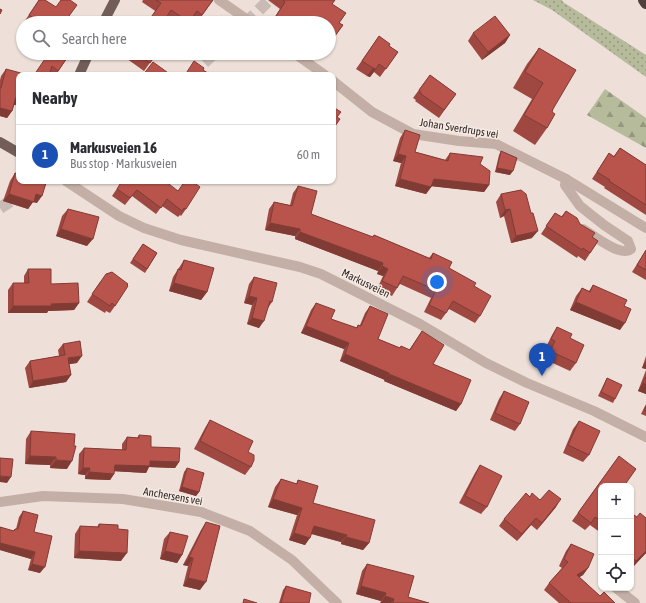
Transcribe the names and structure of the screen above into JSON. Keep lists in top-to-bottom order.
{
  "streets": {
    "street": ["Johan Sverdrups vei", "Markusveien", "Anchersens vei"]
  },
  "page": {
    "search": "Search here",
    "heading": "Nearby",
    "list": [
      {
        "mark": "1",
        "name": "Markusveien 16",
        "note": "Bus stop · Markusveien",
        "value": "60 m"
      }
    ],
    "pins": "1",
    "map_buttons": ["+", "−"]
  }
}
